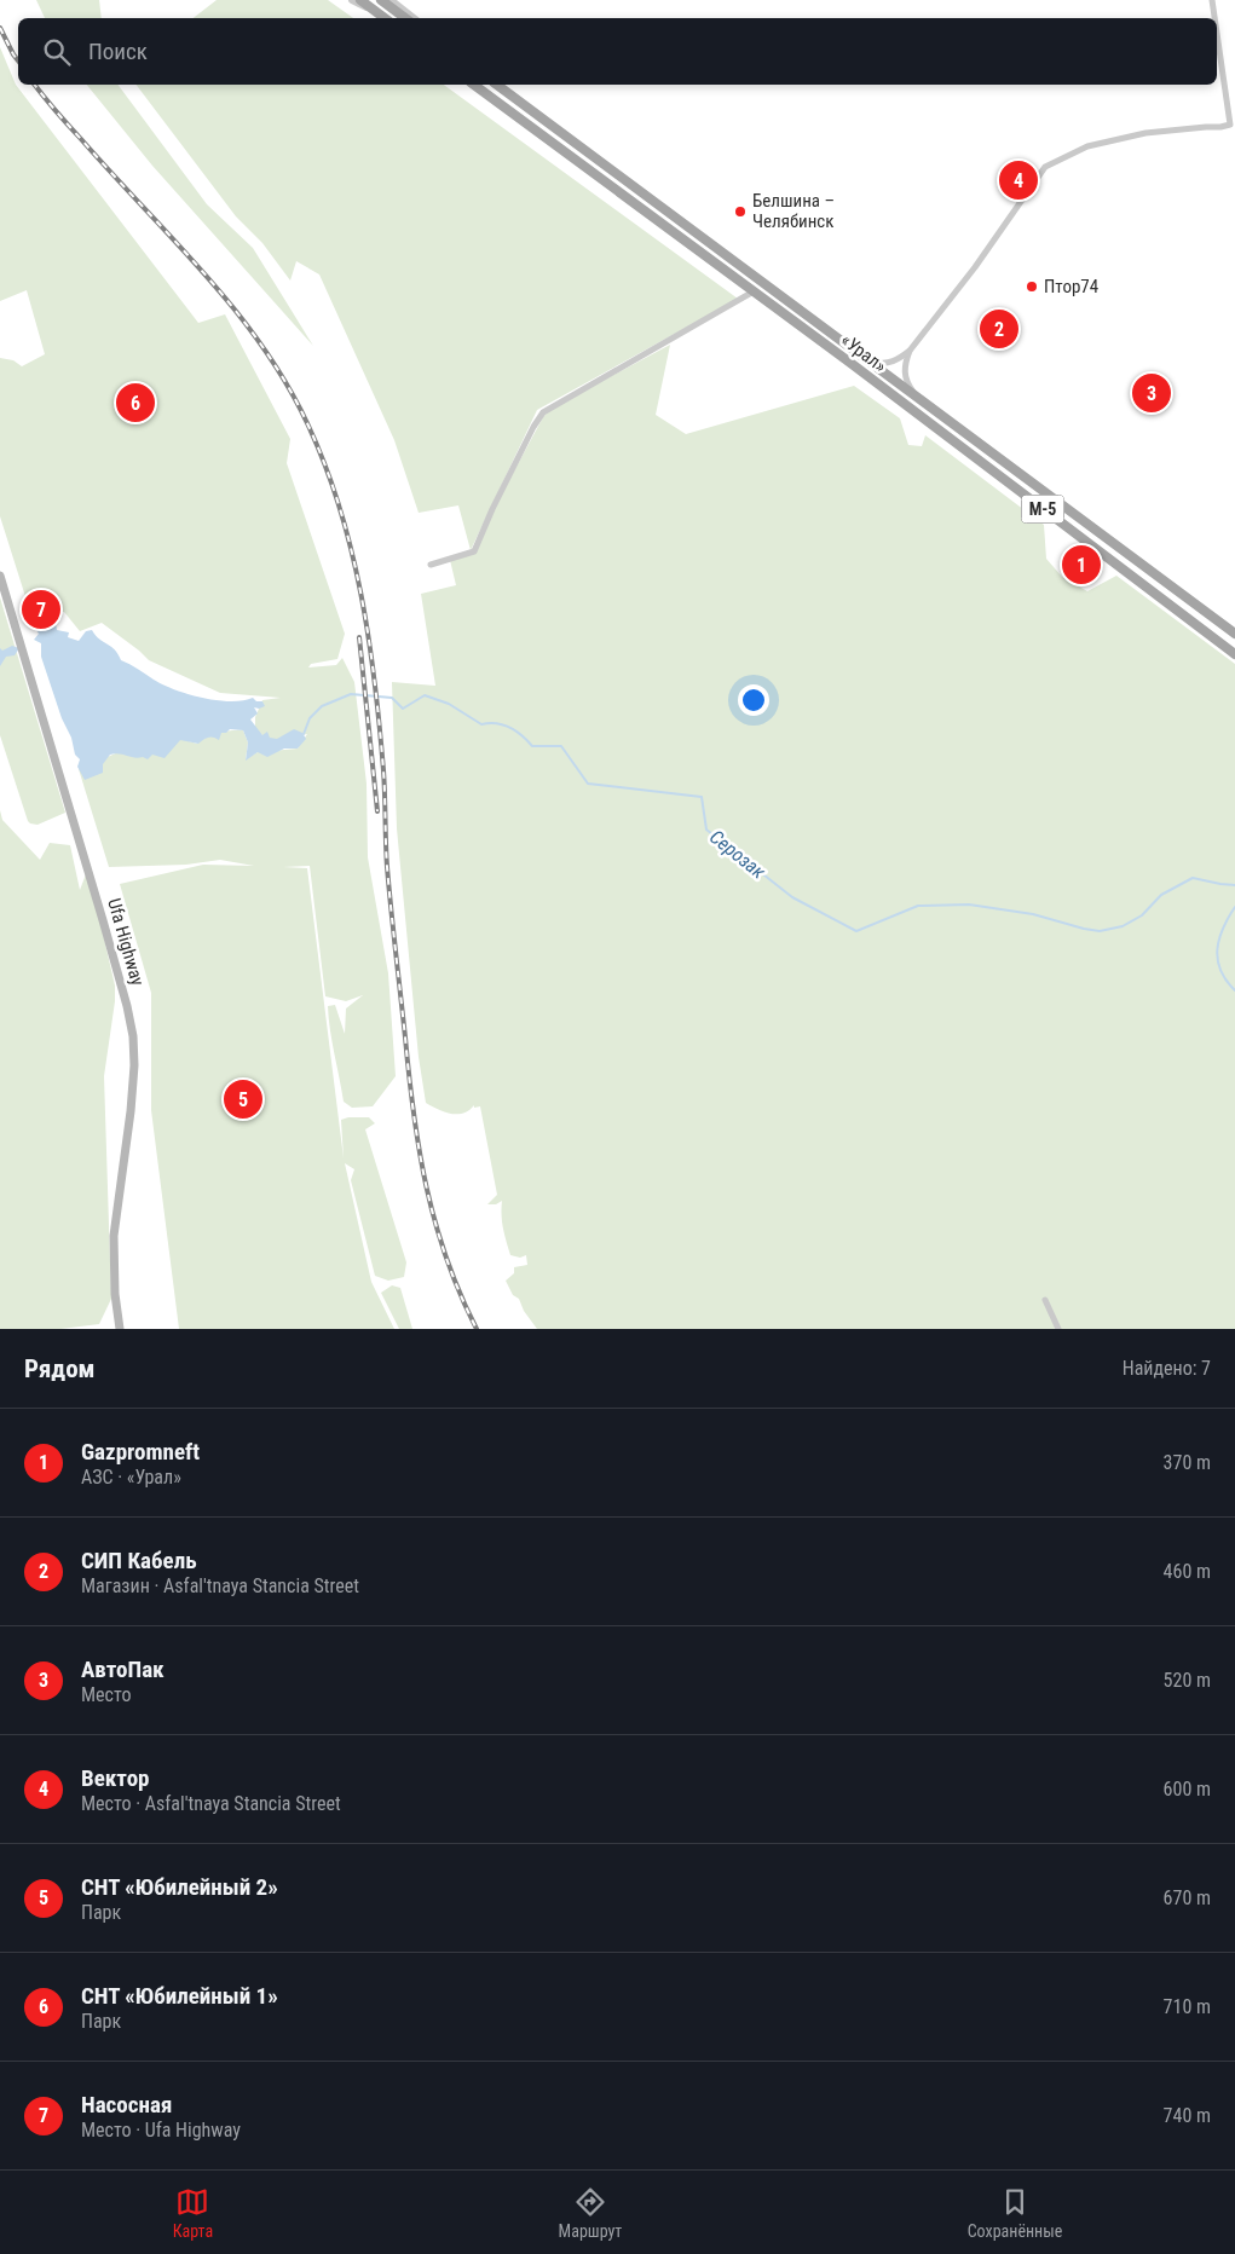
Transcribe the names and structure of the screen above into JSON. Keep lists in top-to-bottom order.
{
  "streets": {
    "main road": ["«Урал»", "М-5", "Ufa Highway"]
  },
  "water": ["Серозак"],
  "places": ["Белшина – Челябинск", "Птор74"],
  "page": {
    "search": "Поиск",
    "pins": [
      "4",
      "2",
      "3",
      "6",
      "1",
      "7",
      "5"
    ],
    "heading": ["Рядом", "Найдено: 7"],
    "list": [
      {
        "mark": "1",
        "name": "Gazpromneft",
        "note": "АЗС · «Урал»",
        "value": "370 m"
      },
      {
        "mark": "2",
        "name": "СИП Кабель",
        "note": "Магазин · Asfal'tnaya Stancia Street",
        "value": "460 m"
      },
      {
        "mark": "3",
        "name": "АвтоПак",
        "note": "Место",
        "value": "520 m"
      },
      {
        "mark": "4",
        "name": "Вектор",
        "note": "Место · Asfal'tnaya Stancia Street",
        "value": "600 m"
      },
      {
        "mark": "5",
        "name": "СНТ «Юбилейный 2»",
        "note": "Парк",
        "value": "670 m"
      },
      {
        "mark": "6",
        "name": "СНТ «Юбилейный 1»",
        "note": "Парк",
        "value": "710 m"
      },
      {
        "mark": "7",
        "name": "Насосная",
        "note": "Место · Ufa Highway",
        "value": "740 m"
      }
    ],
    "nav": ["Карта", "Маршрут", "Сохранённые"]
  }
}
